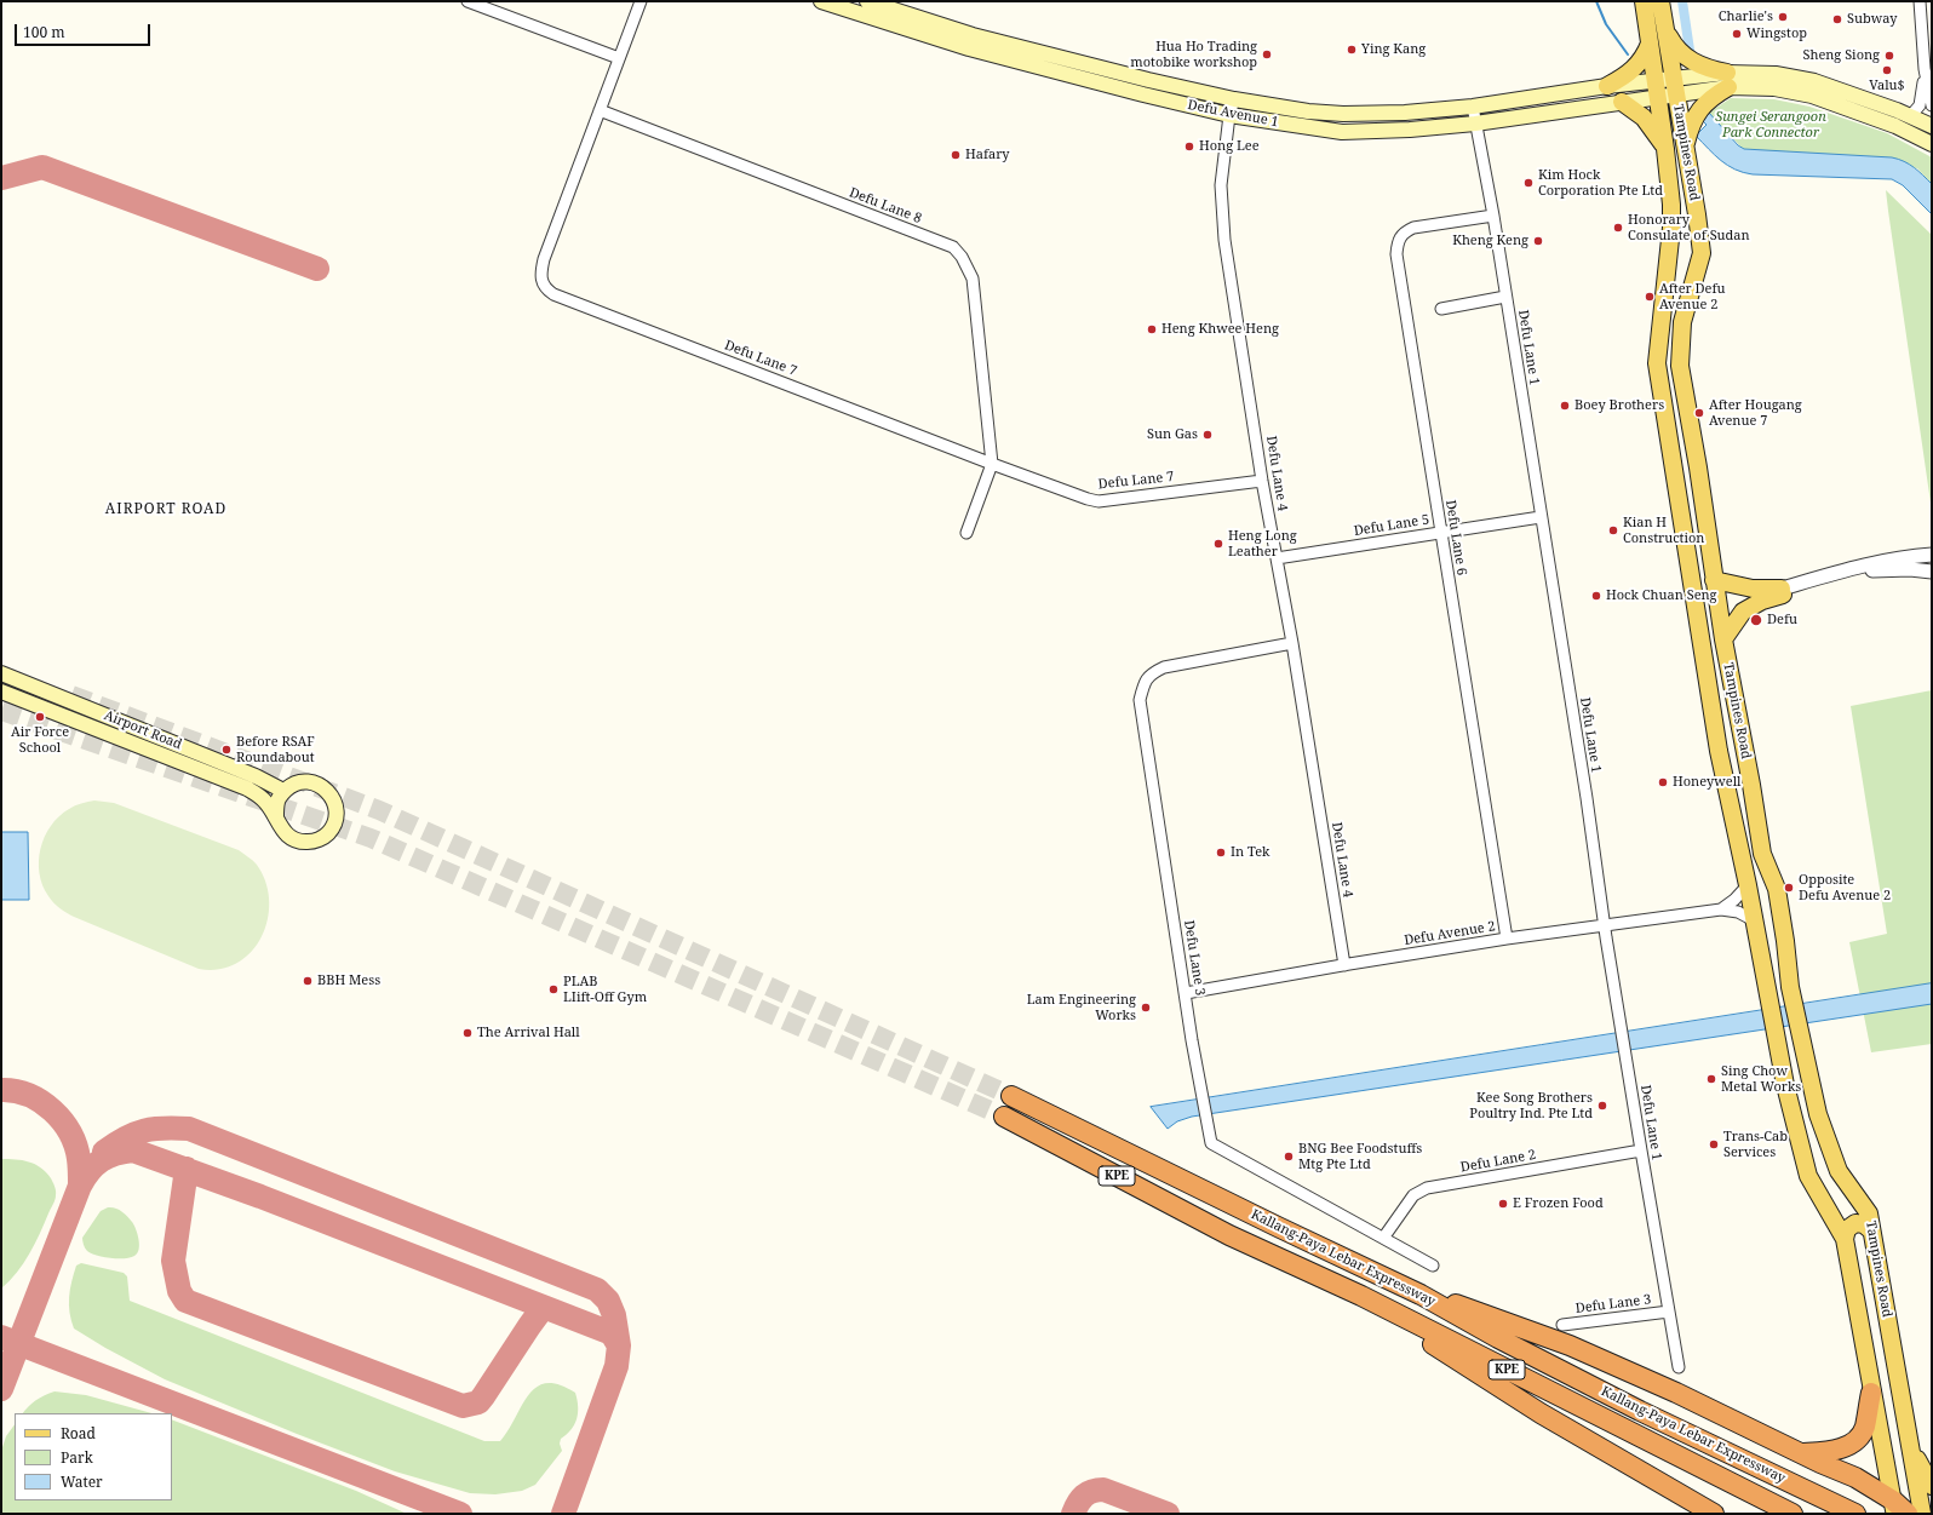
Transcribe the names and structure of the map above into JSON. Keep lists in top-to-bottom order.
{
  "streets": {
    "highway": ["KPE", "Kallang-Paya Lebar Expressway"],
    "main road": ["Defu Avenue 1", "Tampines Road", "Airport Road"],
    "street": [
      "Defu Lane 8",
      "Defu Lane 1",
      "Defu Lane 7",
      "Defu Lane 4",
      "Defu Lane 5",
      "Defu Lane 6",
      "Defu Avenue 2",
      "Defu Lane 3",
      "Defu Lane 2"
    ]
  },
  "crossings": [
    ["Defu Avenue 1", "Tampines Road"],
    ["Defu Avenue 1", "Defu Lane 1"],
    ["Defu Avenue 1", "Defu Lane 4"],
    ["Tampines Road", "Defu Avenue 2"],
    ["Defu Lane 8", "Defu Lane 7"],
    ["Defu Lane 1", "Defu Lane 5"],
    ["Defu Lane 1", "Defu Lane 6"],
    ["Defu Lane 1", "Defu Avenue 2"],
    ["Defu Lane 1", "Defu Lane 3"],
    ["Defu Lane 1", "Defu Lane 2"],
    ["Defu Lane 7", "Defu Lane 4"],
    ["Defu Lane 4", "Defu Lane 5"],
    ["Defu Lane 4", "Defu Avenue 2"],
    ["Defu Lane 4", "Defu Lane 3"],
    ["Defu Lane 5", "Defu Lane 6"],
    ["Defu Lane 6", "Defu Avenue 2"],
    ["Defu Avenue 2", "Defu Lane 3"],
    ["Defu Lane 3", "Defu Lane 2"]
  ],
  "districts": ["AIRPORT ROAD"],
  "parks": ["Sungei Serangoon Park Connector"],
  "places": [
    "Charlie's",
    "Subway",
    "Wingstop",
    "Ying Kang",
    "Hua Ho Trading motobike workshop",
    "Sheng Siong",
    "Valu$",
    "Hong Lee",
    "Hafary",
    "Kim Hock Corporation Pte Ltd",
    "Honorary Consulate of Sudan",
    "Kheng Keng",
    "After Defu Avenue 2",
    "Heng Khwee Heng",
    "Boey Brothers",
    "After Hougang Avenue 7",
    "Sun Gas",
    "Kian H Construction",
    "Heng Long Leather",
    "Hock Chuan Seng",
    "Defu",
    "Air Force School",
    "Before RSAF Roundabout",
    "Honeywell",
    "In Tek",
    "Opposite Defu Avenue 2",
    "BBH Mess",
    "PLAB LIift-Off Gym",
    "Lam Engineering Works",
    "The Arrival Hall",
    "Sing Chow Metal Works",
    "Kee Song Brothers Poultry Ind. Pte Ltd",
    "Trans-Cab Services",
    "BNG Bee Foodstuffs Mtg Pte Ltd",
    "E Frozen Food"
  ],
  "legend": ["Road", "Park", "Water"],
  "scale_bar": "100 m"
}
